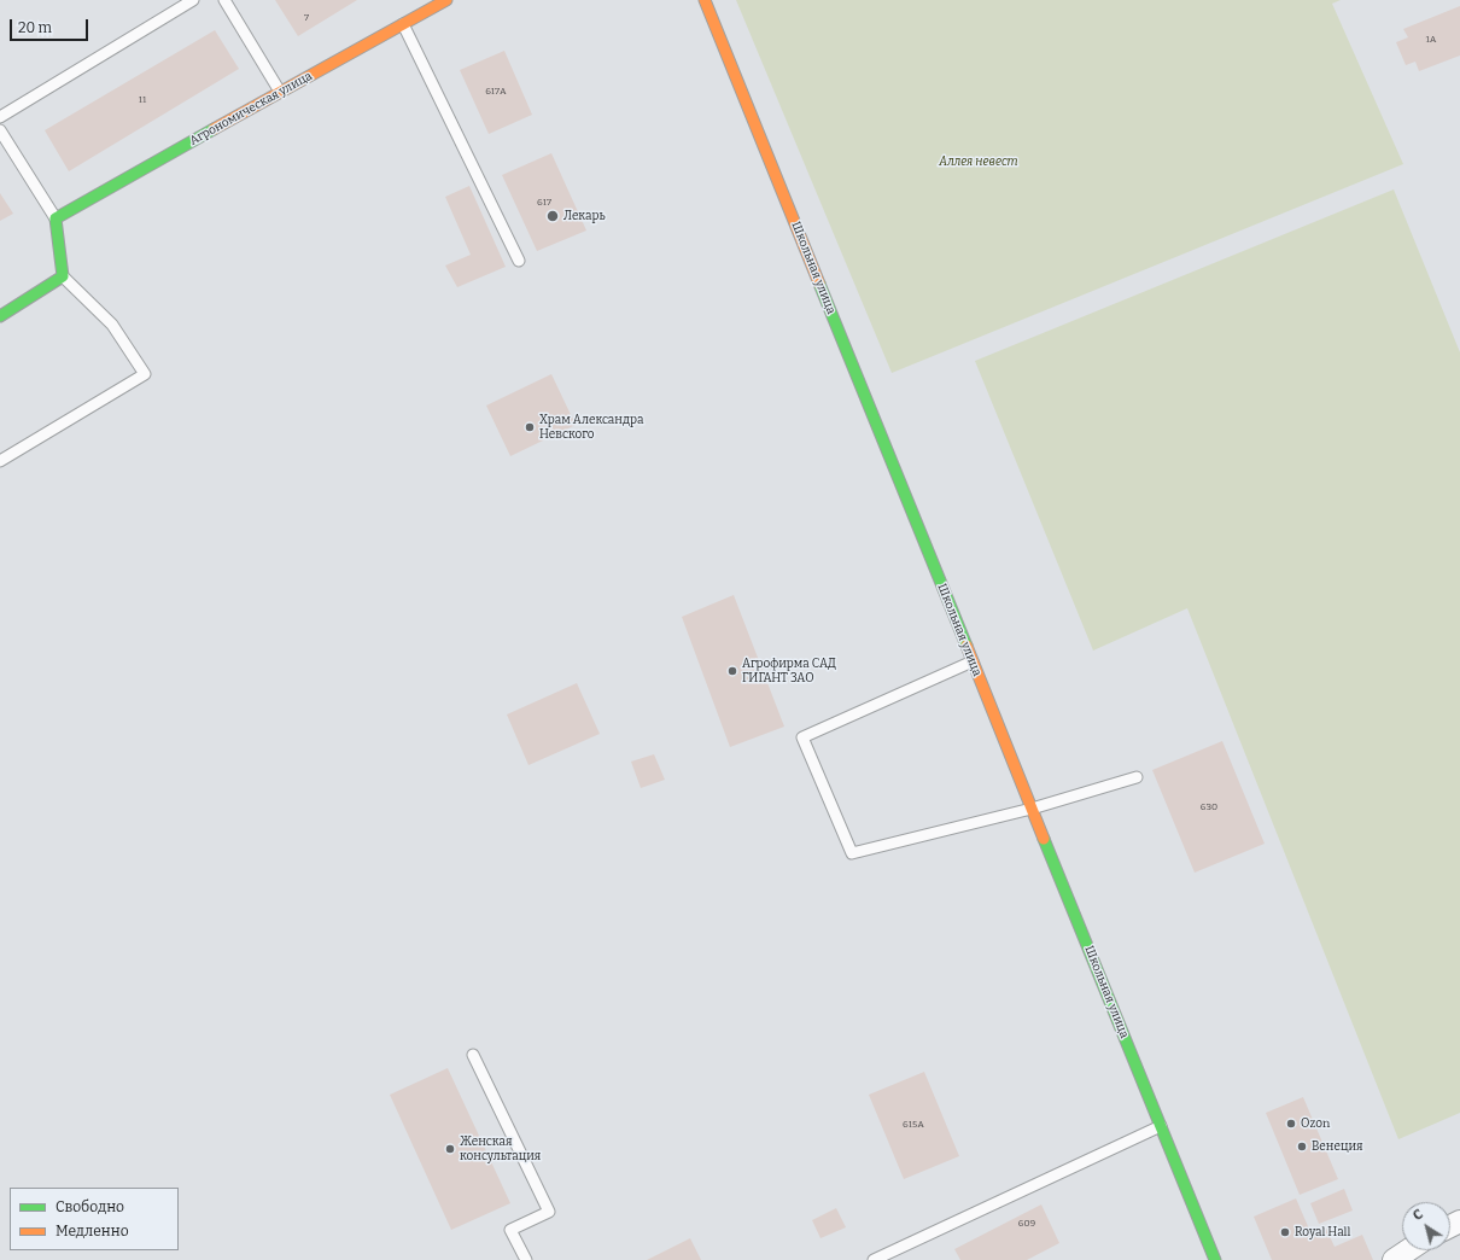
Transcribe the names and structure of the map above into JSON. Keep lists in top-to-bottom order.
{
  "streets": {
    "street": ["Агрономическая улица", "Школьная улица"]
  },
  "parks": ["Аллея невест"],
  "places": [
    "Лекарь",
    "Храм Александра Невского",
    "Агрофирма САД ГИГАНТ ЗАО",
    "Ozon",
    "Венеция",
    "Женская консультация",
    "Royal Hall"
  ],
  "house_numbers": [
    "7",
    "1А",
    "617А",
    "11",
    "617",
    "630",
    "615А",
    "609"
  ],
  "legend": ["Свободно", "Медленно"],
  "scale_bar": "20 m",
  "north": "top left"
}
